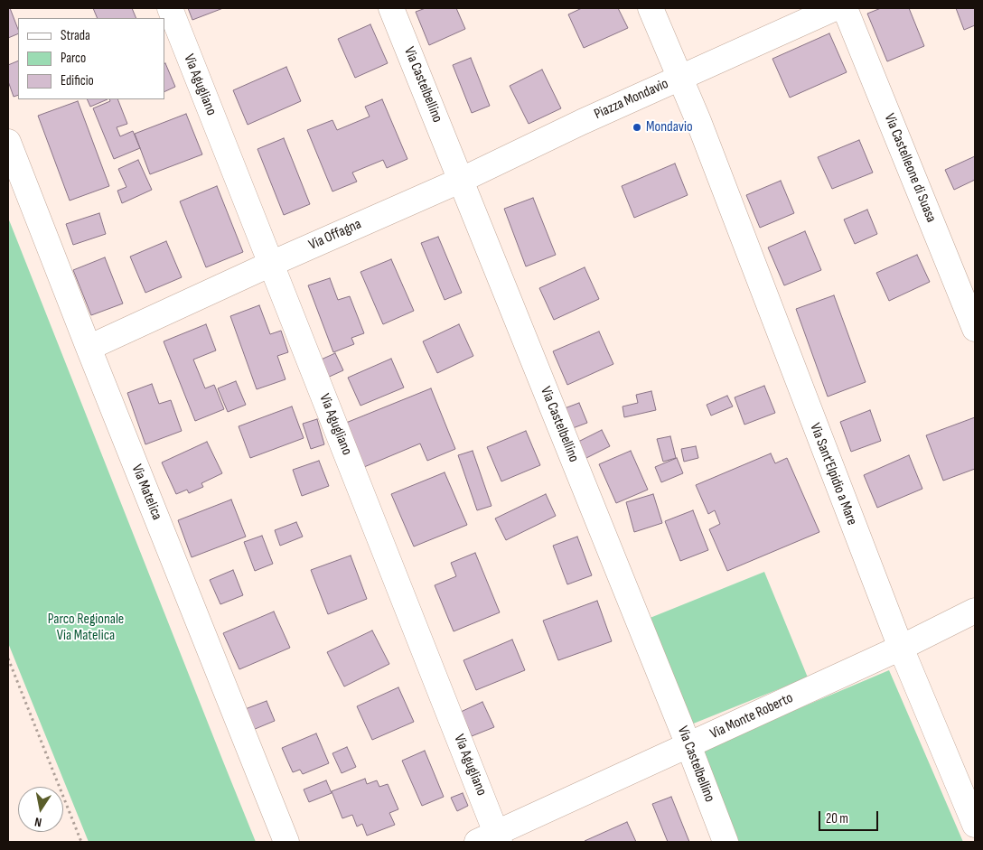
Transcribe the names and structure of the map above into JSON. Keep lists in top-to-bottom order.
{
  "streets": {
    "street": [
      "Via Agugliano",
      "Via Castelbellino",
      "Piazza Mondavio",
      "Via Castelleone di Suasa",
      "Via Offagna",
      "Via Sant'Elpidio a Mare",
      "Via Matelica",
      "Via Monte Roberto"
    ]
  },
  "crossings": [
    ["Via Agugliano", "Via Offagna"],
    ["Via Agugliano", "Via Monte Roberto"],
    ["Via Castelbellino", "Via Offagna"],
    ["Via Castelbellino", "Via Monte Roberto"],
    ["Piazza Mondavio", "Via Offagna"],
    ["Piazza Mondavio", "Via Sant'Elpidio a Mare"],
    ["Via Offagna", "Via Matelica"],
    ["Via Sant'Elpidio a Mare", "Via Monte Roberto"]
  ],
  "parks": ["Parco Regionale Via Matelica"],
  "places": ["Mondavio"],
  "legend": ["Strada", "Parco", "Edificio"],
  "scale_bar": "20 m",
  "north": "bottom"
}
